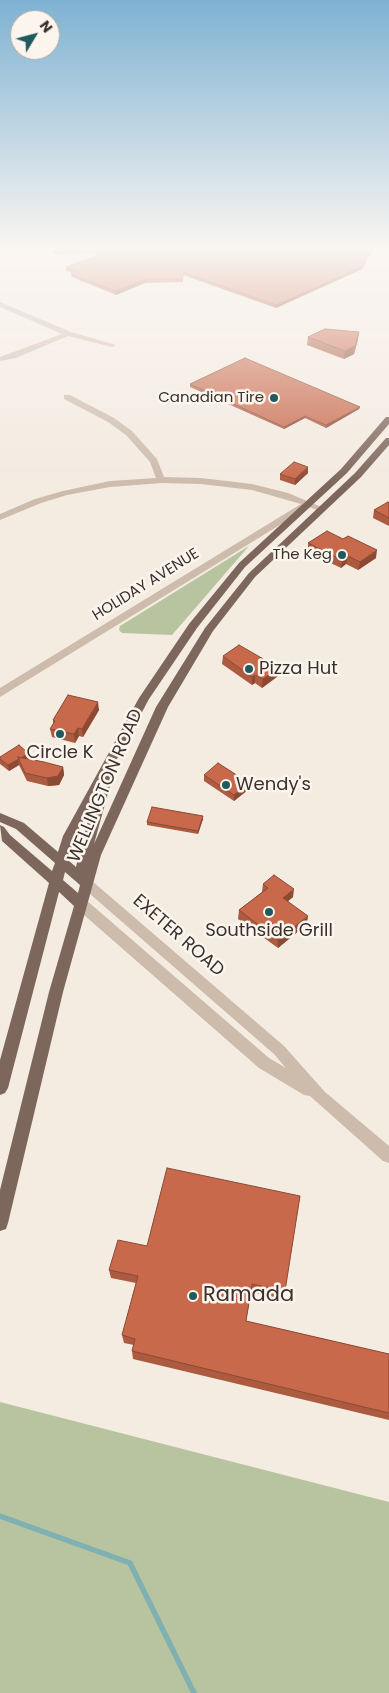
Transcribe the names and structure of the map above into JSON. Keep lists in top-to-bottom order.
{
  "streets": {
    "main road": ["WELLINGTON ROAD", "EXETER ROAD"],
    "street": ["HOLIDAY AVENUE"]
  },
  "crossings": [
    ["HOLIDAY AVENUE", "WELLINGTON ROAD"],
    ["WELLINGTON ROAD", "EXETER ROAD"]
  ],
  "places": [
    "Canadian Tire",
    "The Keg",
    "Pizza Hut",
    "Circle K",
    "Wendy's",
    "Southside Grill",
    "Ramada"
  ],
  "north": "top right"
}
